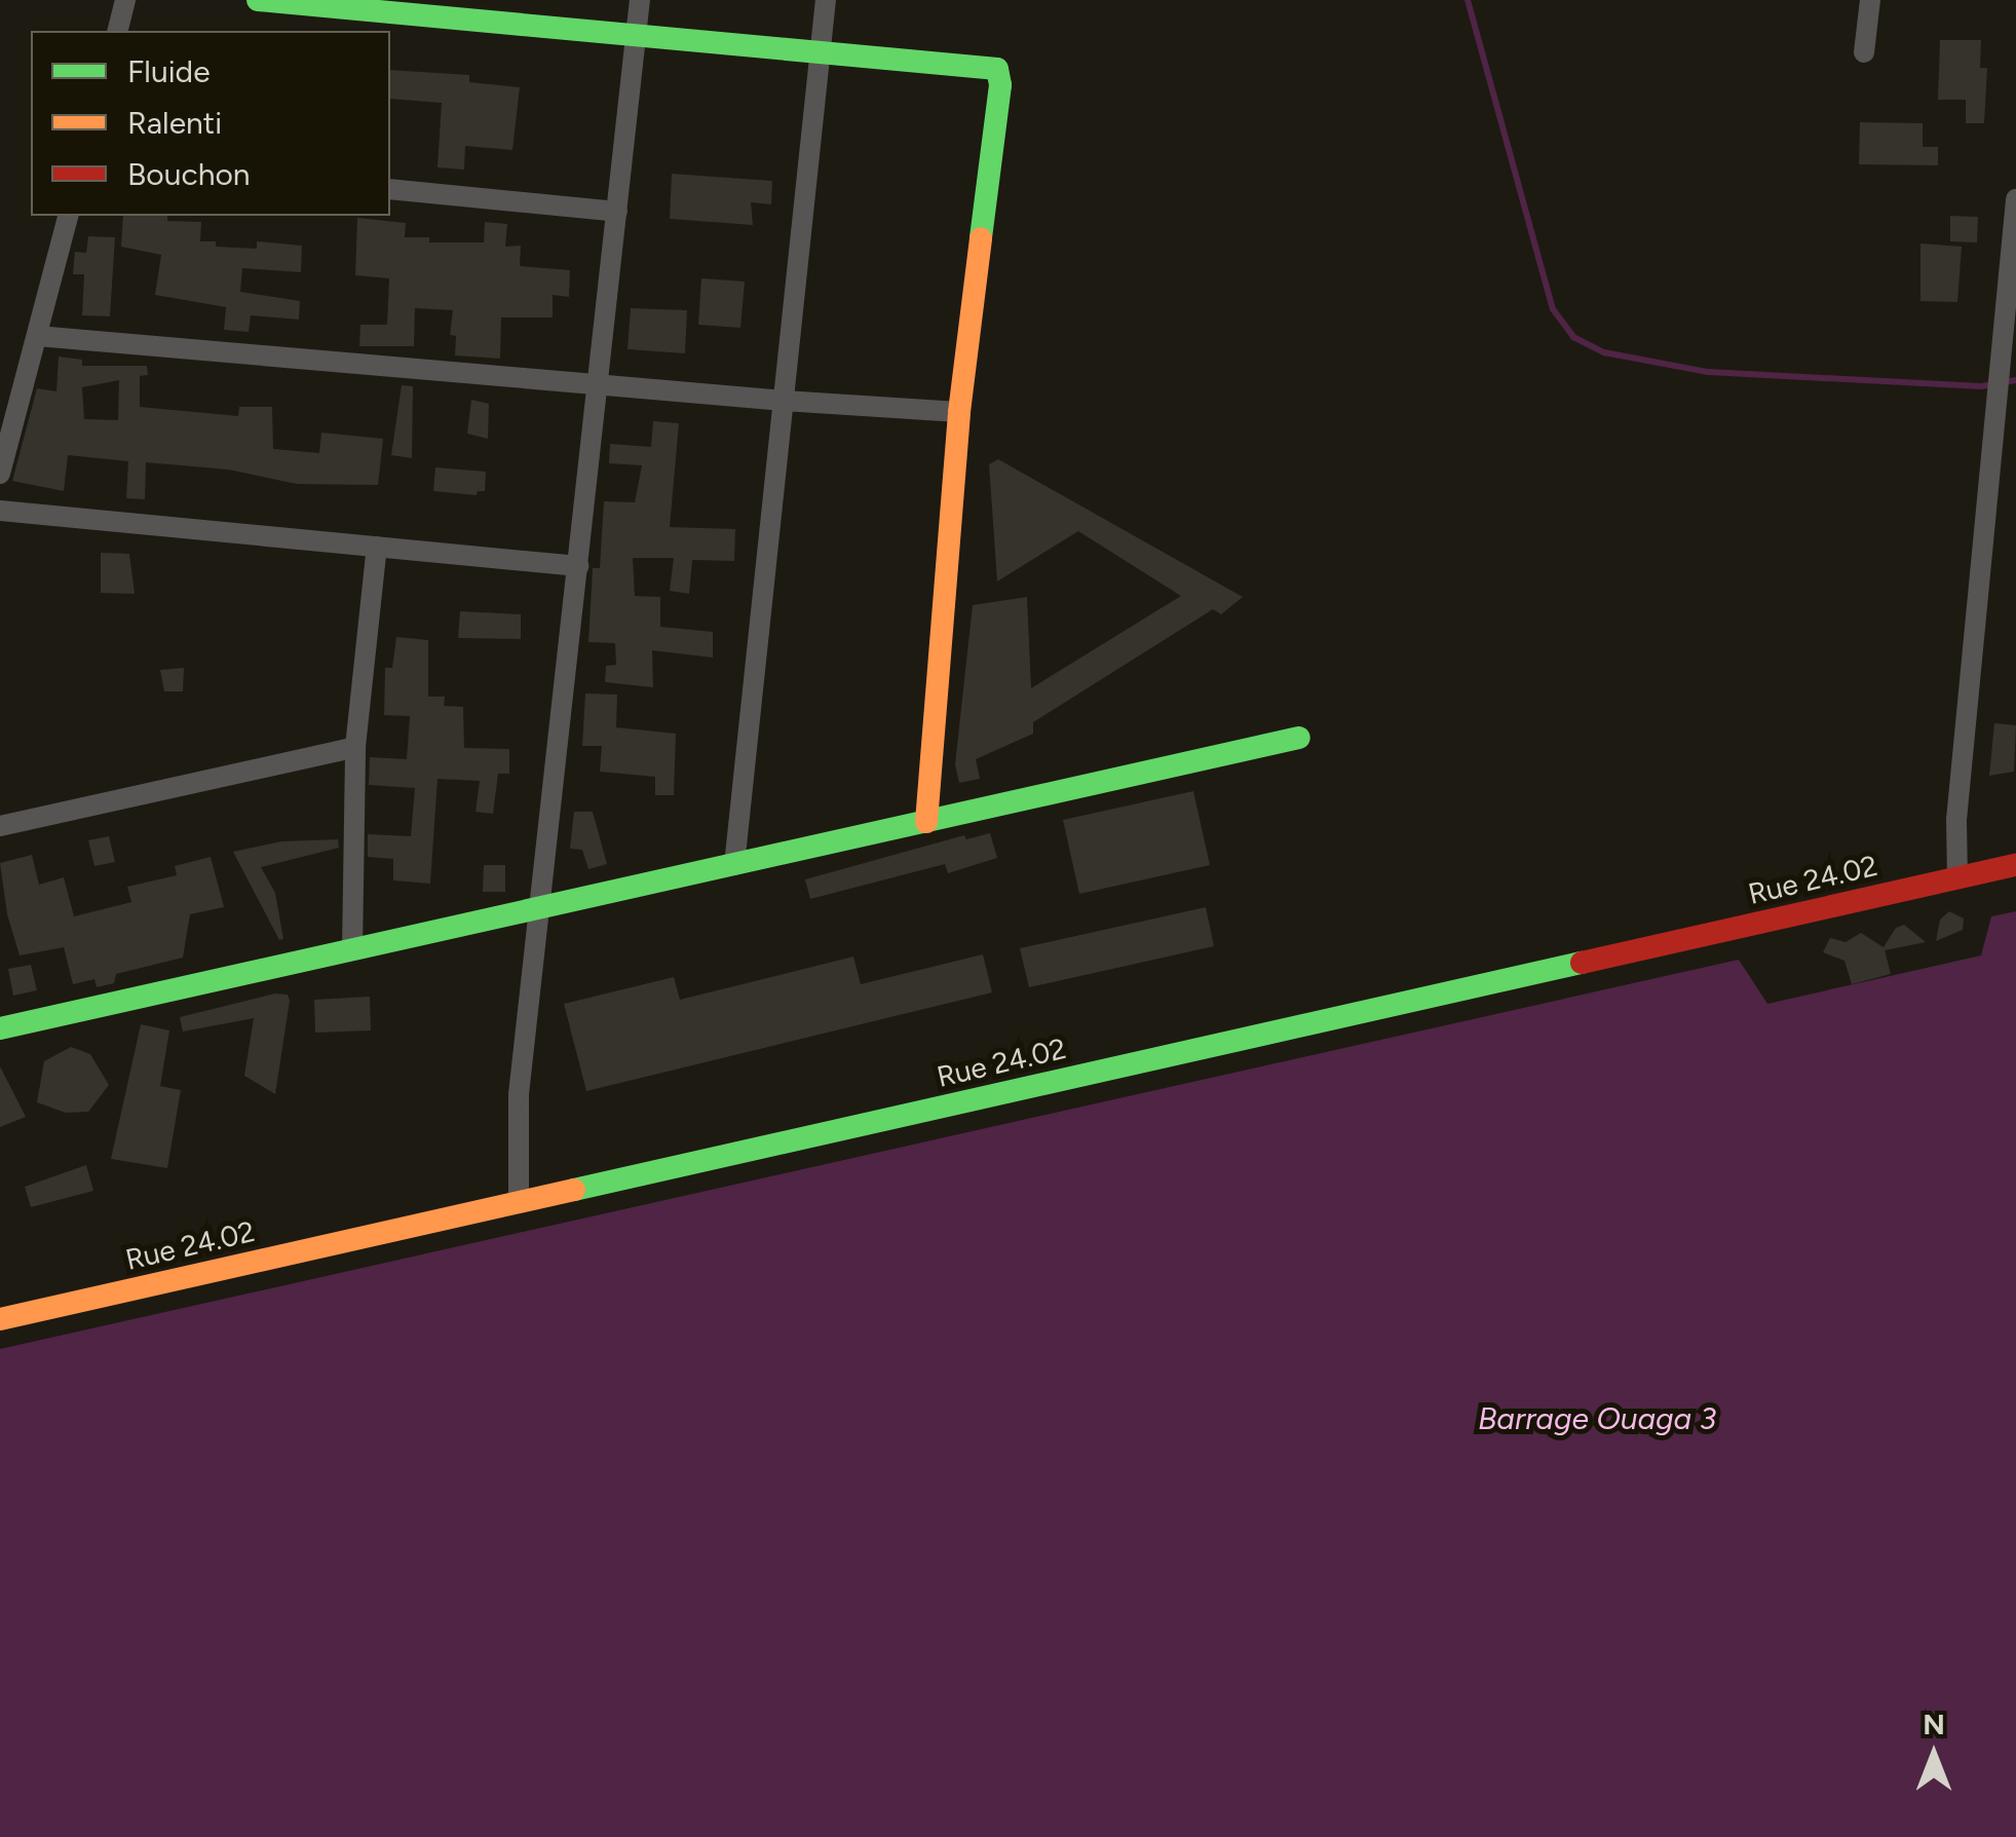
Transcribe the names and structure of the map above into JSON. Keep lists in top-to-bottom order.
{
  "streets": {
    "street": ["Rue 24.02"]
  },
  "water": ["Barrage Ouaga 3"],
  "legend": ["Fluide", "Ralenti", "Bouchon"],
  "north": "top"
}
